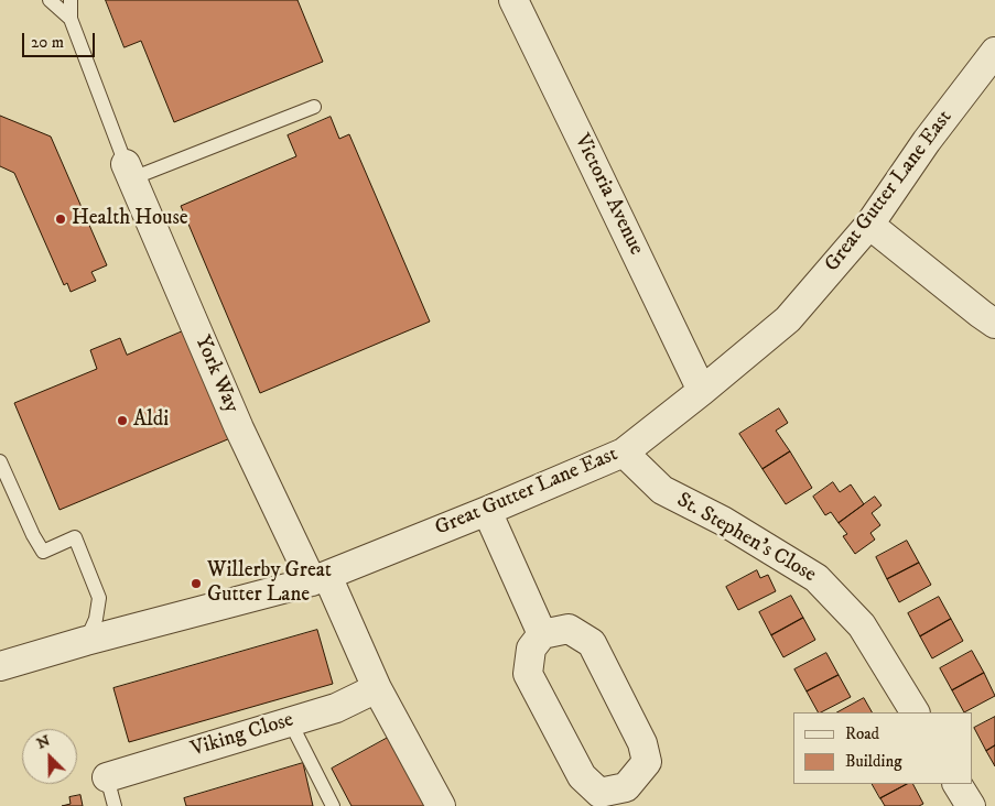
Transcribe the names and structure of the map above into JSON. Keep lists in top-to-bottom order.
{
  "streets": {
    "street": [
      "Great Gutter Lane East",
      "Victoria Avenue",
      "York Way",
      "St. Stephen's Close",
      "Viking Close"
    ]
  },
  "crossings": [
    ["Great Gutter Lane East", "Victoria Avenue"],
    ["Great Gutter Lane East", "York Way"],
    ["Great Gutter Lane East", "St. Stephen's Close"]
  ],
  "places": ["Health House", "Aldi", "Willerby Great Gutter Lane"],
  "legend": ["Road", "Building"],
  "scale_bar": "20 m",
  "north": "top left"
}
